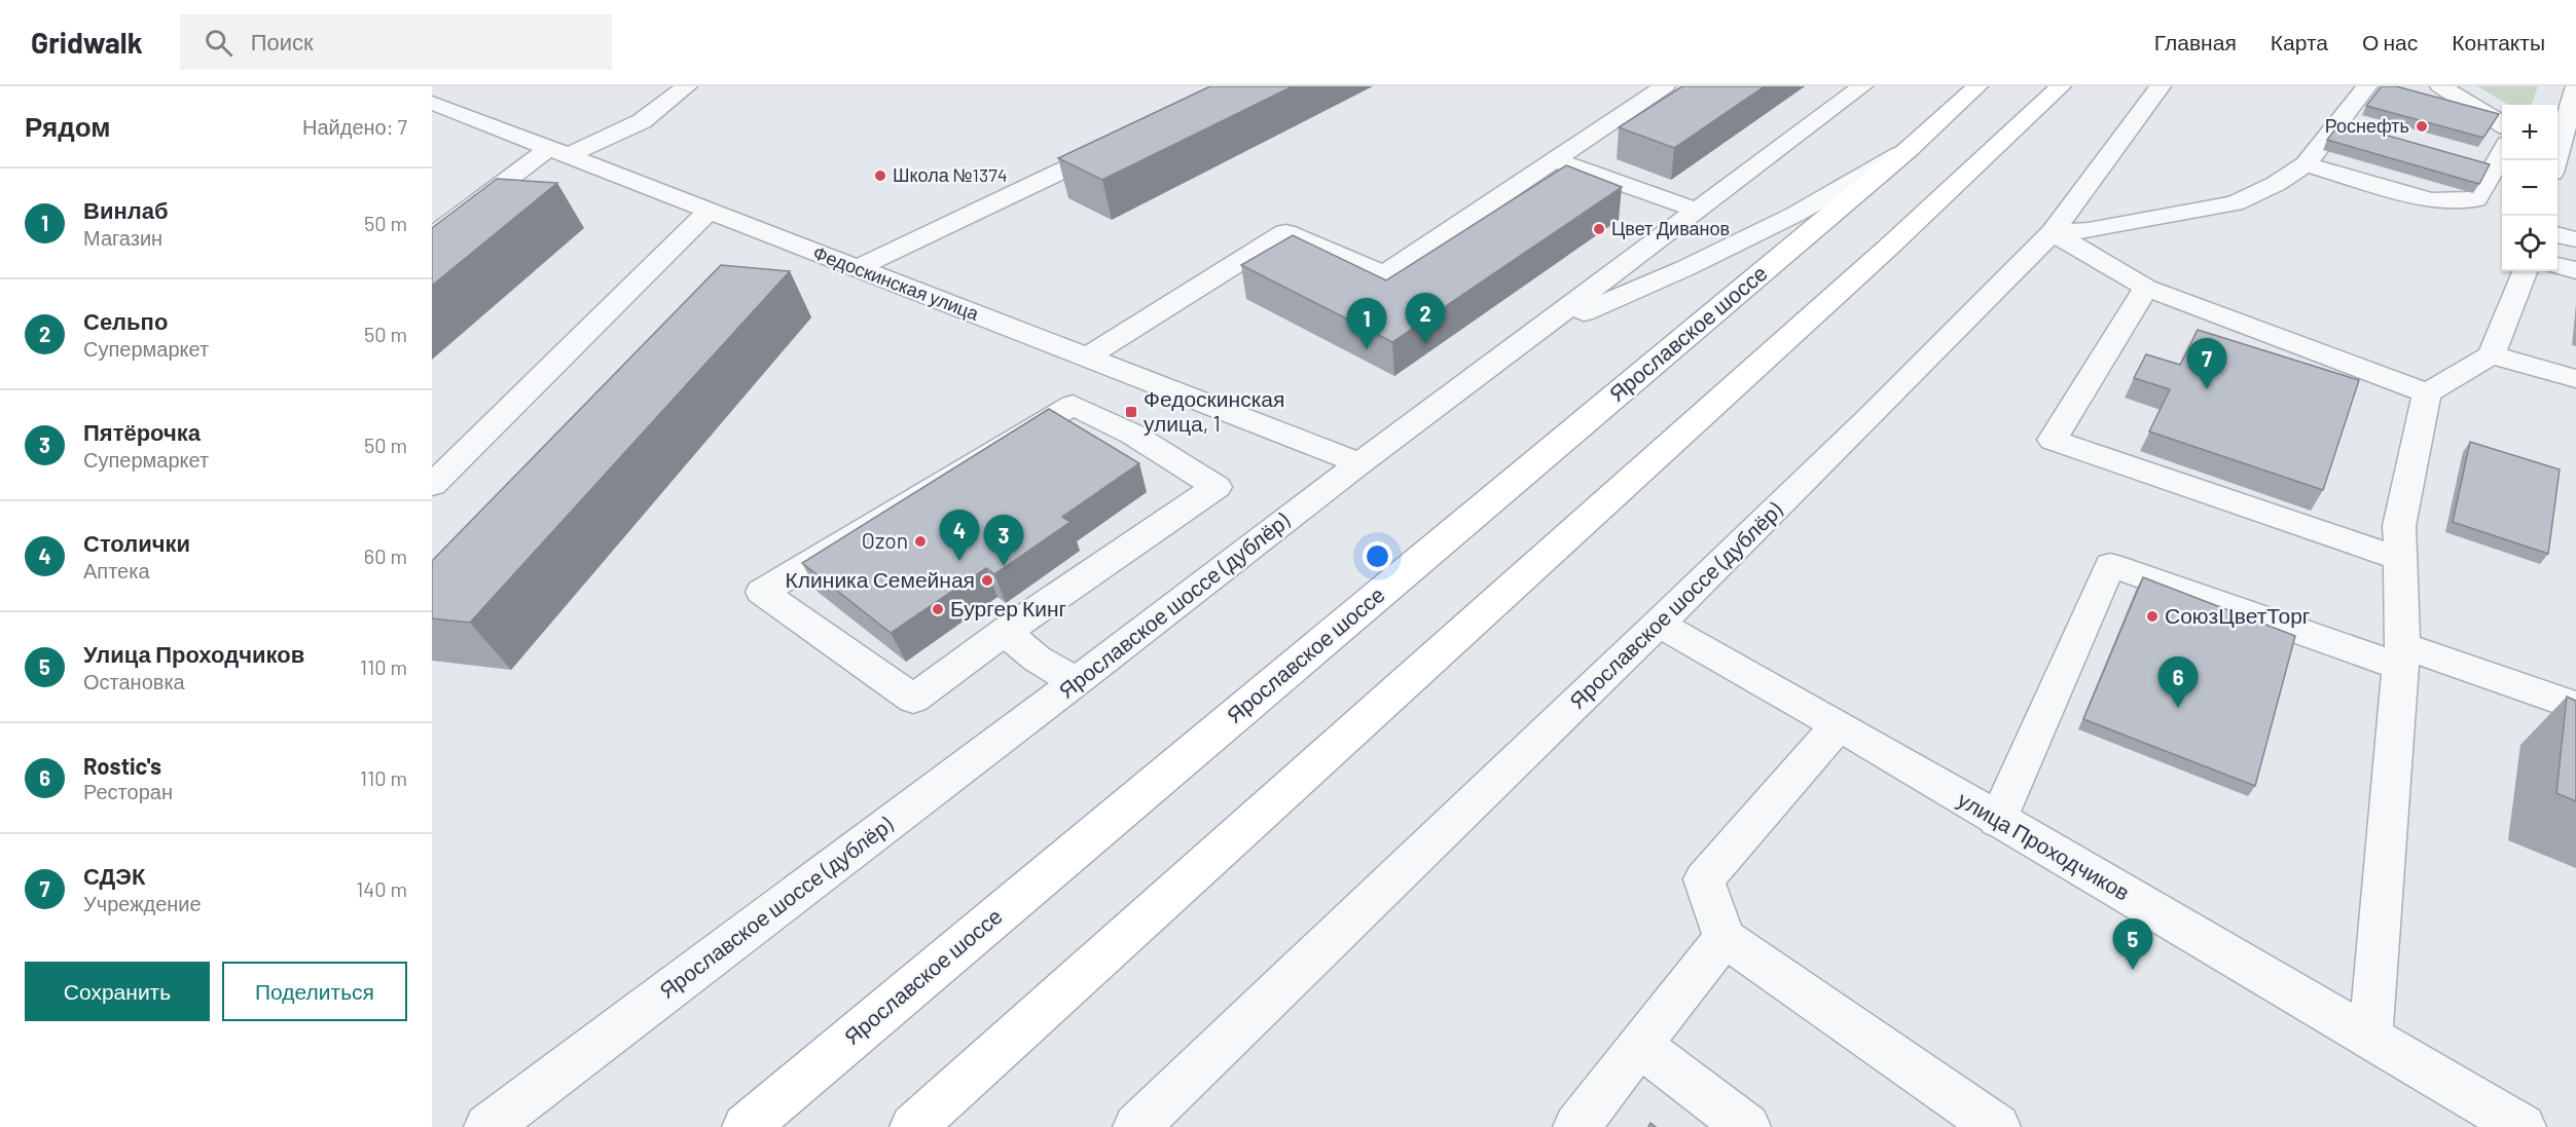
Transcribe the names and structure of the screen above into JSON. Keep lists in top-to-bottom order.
{
  "streets": {
    "main road": ["Ярославское шоссе"],
    "street": ["Федоскинская улица", "Ярославское шоссе (дублёр)", "улица Проходчиков"]
  },
  "crossings": [
    ["Федоскинская улица", "Ярославское шоссе (дублёр)"],
    ["Ярославское шоссе (дублёр)", "улица Проходчиков"]
  ],
  "places": {
    "other": [
      "Роснефть",
      "Школа №1374",
      "Цвет Диванов",
      "Ozon",
      "Клиника Семейная",
      "Бургер Кинг",
      "СоюзЦветТорг"
    ],
    "transit": ["Федоскинская улица, 1"]
  },
  "page": {
    "header": "Gridwalk",
    "search": "Поиск",
    "nav": [
      "Главная",
      "Карта",
      "О нас",
      "Контакты"
    ],
    "heading": ["Рядом", "Найдено: 7"],
    "map_buttons": ["+", "−"],
    "list": [
      {
        "mark": "1",
        "name": "Винлаб",
        "note": "Магазин",
        "value": "50 m"
      },
      {
        "mark": "2",
        "name": "Сельпо",
        "note": "Супермаркет",
        "value": "50 m"
      },
      {
        "mark": "3",
        "name": "Пятёрочка",
        "note": "Супермаркет",
        "value": "50 m"
      },
      {
        "mark": "4",
        "name": "Столички",
        "note": "Аптека",
        "value": "60 m"
      },
      {
        "mark": "5",
        "name": "Улица Проходчиков",
        "note": "Остановка",
        "value": "110 m"
      },
      {
        "mark": "6",
        "name": "Rostic's",
        "note": "Ресторан",
        "value": "110 m"
      },
      {
        "mark": "7",
        "name": "СДЭК",
        "note": "Учреждение",
        "value": "140 m"
      }
    ],
    "pins": [
      "2",
      "1",
      "7",
      "4",
      "3",
      "6",
      "5"
    ],
    "buttons": ["Сохранить", "Поделиться"]
  }
}
